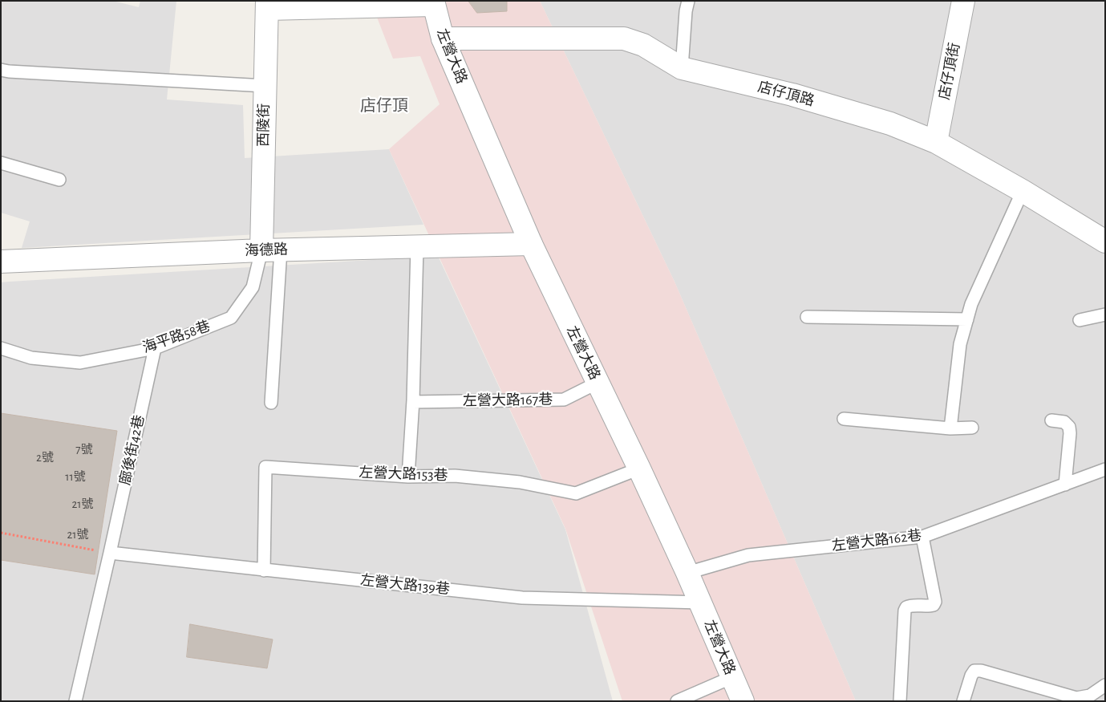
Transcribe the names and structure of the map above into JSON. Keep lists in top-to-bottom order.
{
  "streets": {
    "street": [
      "左營大路",
      "店仔頂街",
      "店仔頂路",
      "西陵街",
      "海德路"
    ],
    "lane": [
      "海平路58巷",
      "左營大路167巷",
      "廍後街42巷",
      "左營大路153巷",
      "左營大路162巷",
      "左營大路139巷"
    ]
  },
  "crossings": [
    ["左營大路", "店仔頂路"],
    ["左營大路", "海德路"],
    ["左營大路", "左營大路167巷"],
    ["左營大路", "左營大路153巷"],
    ["左營大路", "左營大路162巷"],
    ["左營大路", "左營大路139巷"],
    ["店仔頂街", "店仔頂路"],
    ["西陵街", "海德路"],
    ["西陵街", "海平路58巷"],
    ["海德路", "海平路58巷"],
    ["海平路58巷", "廍後街42巷"],
    ["廍後街42巷", "左營大路139巷"],
    ["左營大路153巷", "左營大路139巷"]
  ],
  "districts": ["店仔頂"],
  "house_numbers": [
    "7號",
    "2號",
    "11號",
    "21號",
    "21號"
  ]
}
